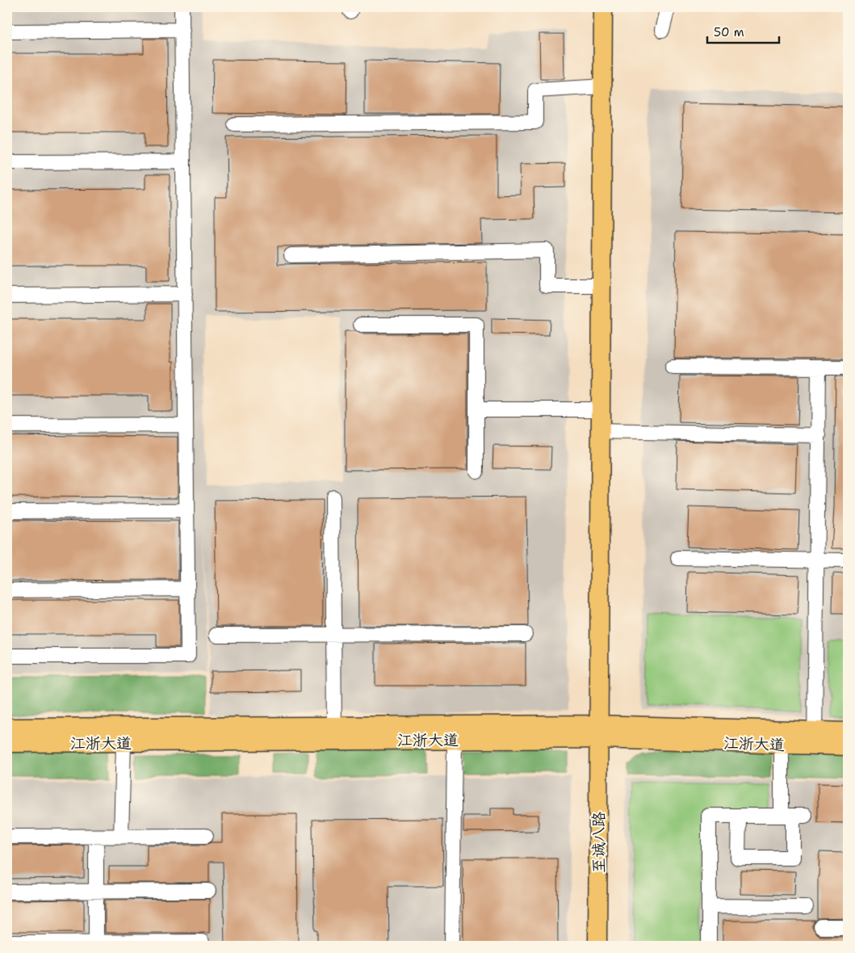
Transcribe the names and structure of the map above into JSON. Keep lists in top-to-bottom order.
{
  "streets": {
    "main road": ["江浙大道", "至诚八路"]
  },
  "crossings": [
    ["江浙大道", "至诚八路"]
  ],
  "scale_bar": "50 m"
}
